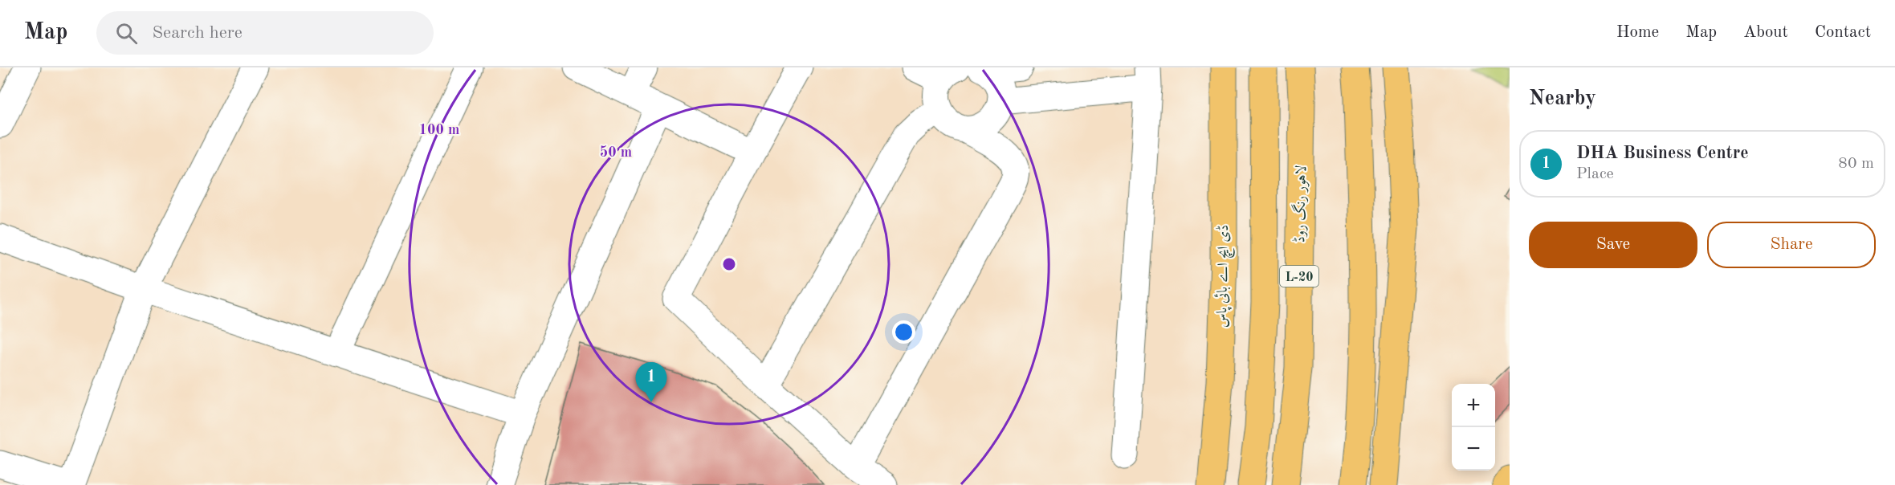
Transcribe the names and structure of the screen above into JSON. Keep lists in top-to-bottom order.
{
  "streets": {
    "main road": ["لاہور رنگ روڈ", "ڈی ایچ اے بائی پاس", "L-20"]
  },
  "page": {
    "header": "Map",
    "search": "Search here",
    "nav": [
      "Home",
      "Map",
      "About",
      "Contact"
    ],
    "heading": "Nearby",
    "list": [
      {
        "mark": "1",
        "name": "DHA Business Centre",
        "note": "Place",
        "value": "80 m"
      }
    ],
    "buttons": ["Save", "Share"],
    "pins": "1",
    "map_buttons": ["+", "−"]
  },
  "rings": ["100 m", "50 m"]
}
